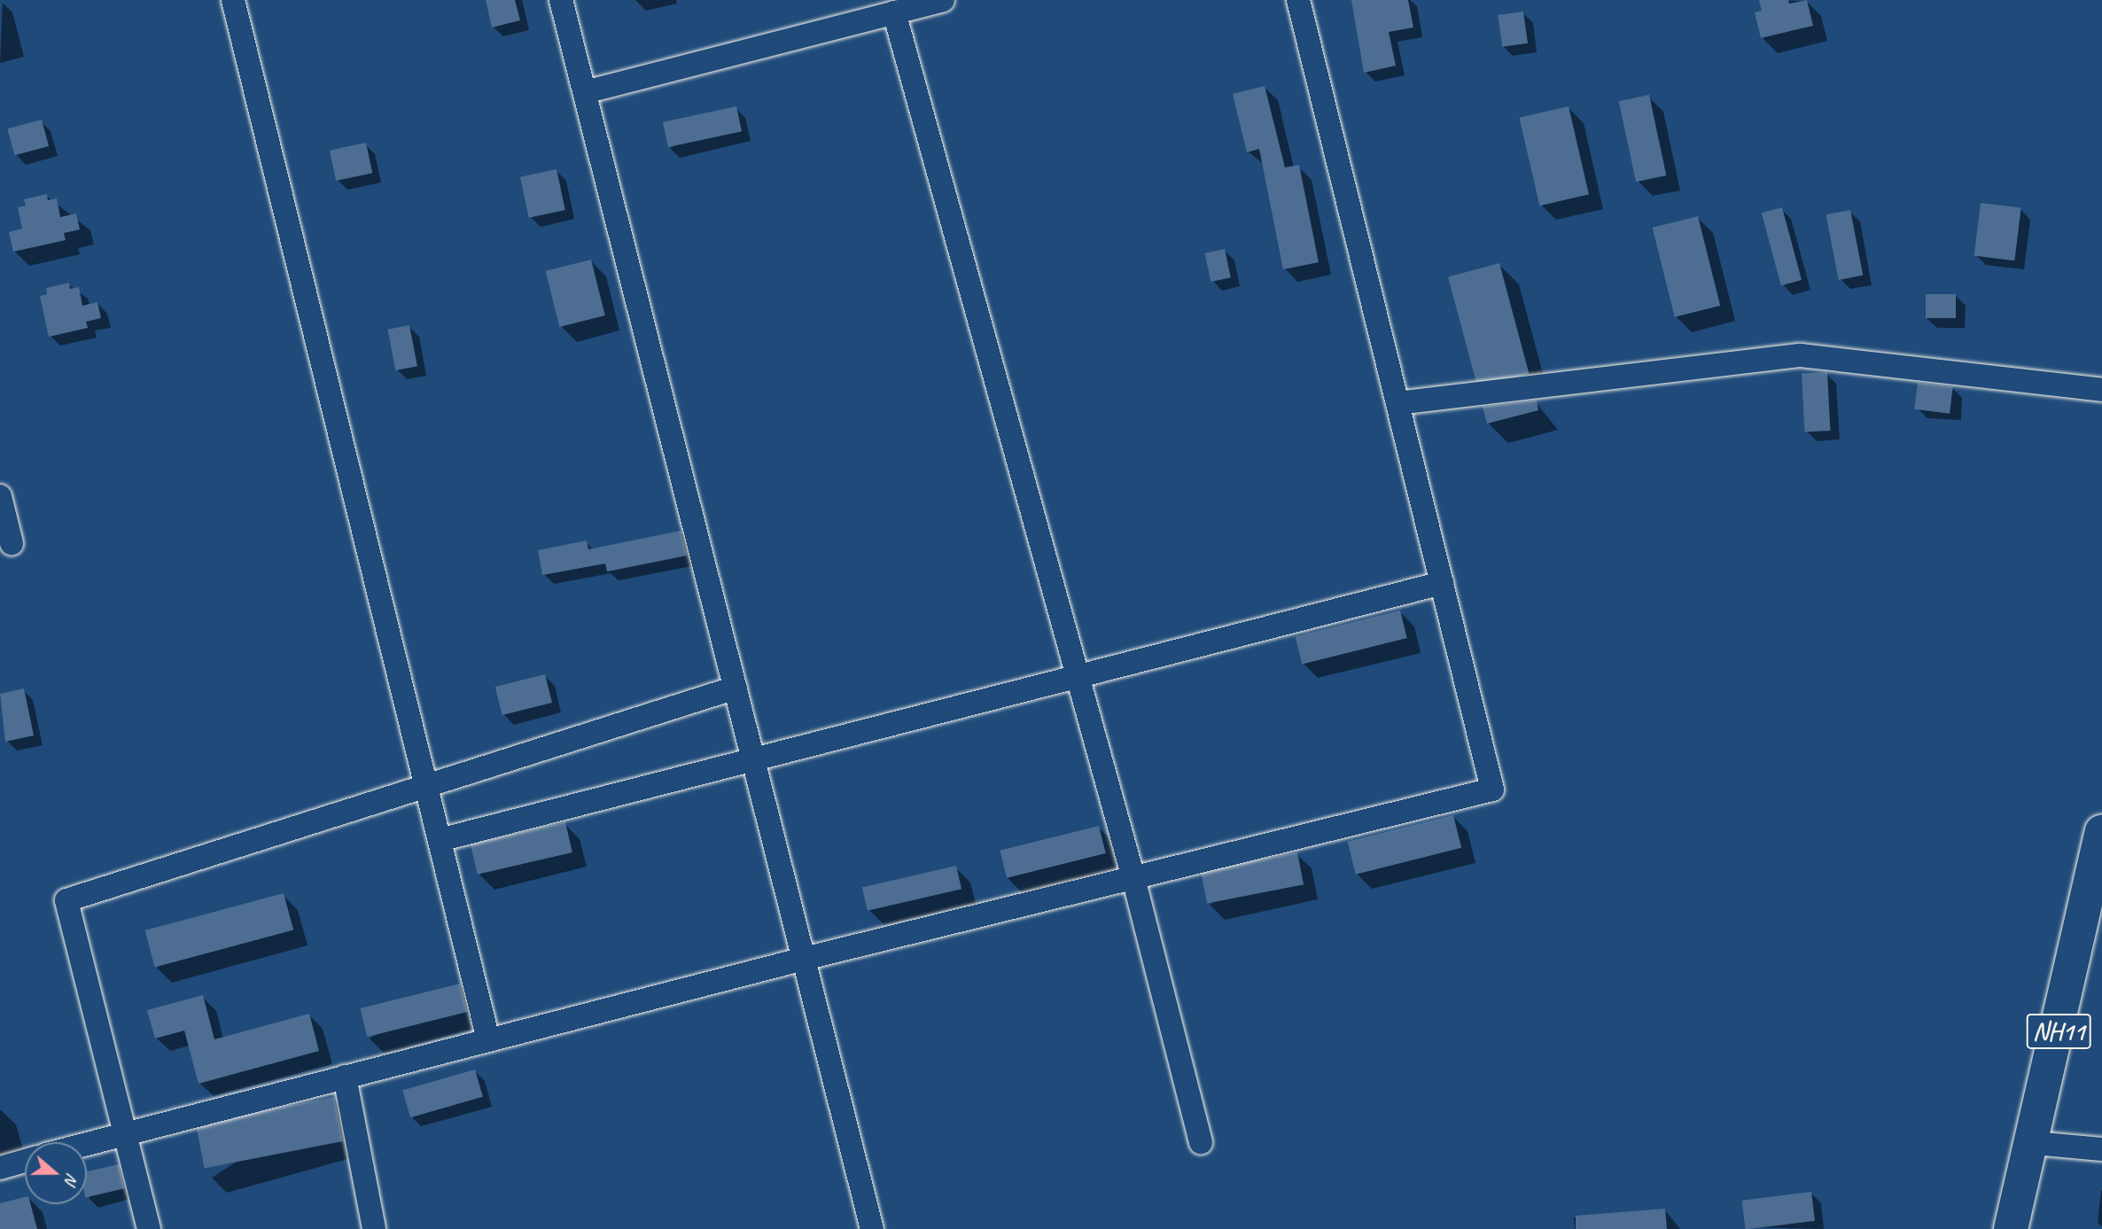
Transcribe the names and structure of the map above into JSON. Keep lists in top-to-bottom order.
{
  "streets": {
    "highway": ["NH11"]
  },
  "north": "right"
}
